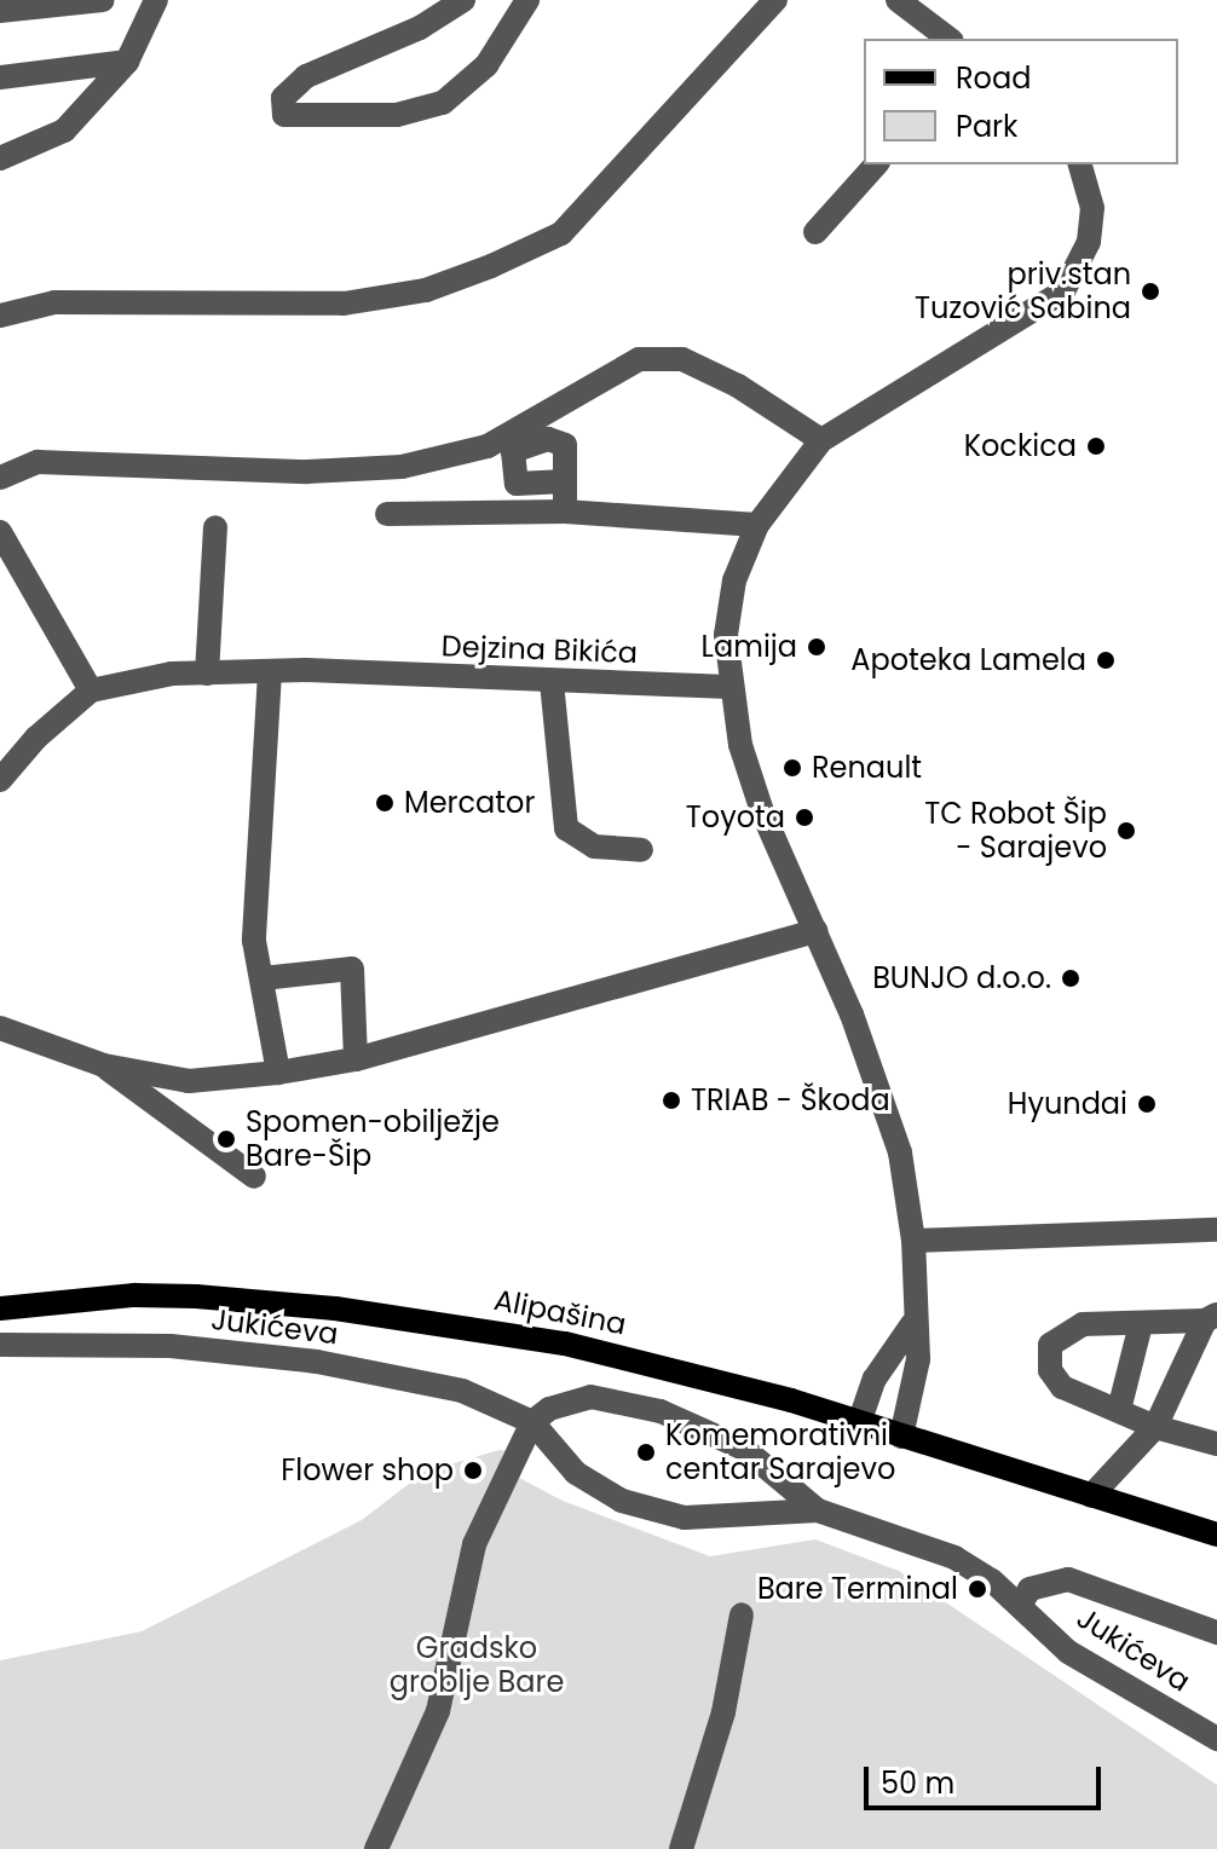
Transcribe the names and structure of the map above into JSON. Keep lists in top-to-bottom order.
{
  "streets": {
    "main road": ["Alipašina"],
    "street": ["Dejzina Bikića", "Jukićeva"]
  },
  "parks": ["Gradsko groblje Bare"],
  "places": [
    "priv.stan Tuzović Sabina",
    "Kockica",
    "Lamija",
    "Apoteka Lamela",
    "Renault",
    "Mercator",
    "Toyota",
    "TC Robot Šip - Sarajevo",
    "BUNJO d.o.o.",
    "TRIAB - Škoda",
    "Hyundai",
    "Spomen-obilježje Bare-Šip",
    "Komemorativni centar Sarajevo",
    "Flower shop",
    "Bare Terminal"
  ],
  "legend": ["Road", "Park"],
  "scale_bar": "50 m"
}
